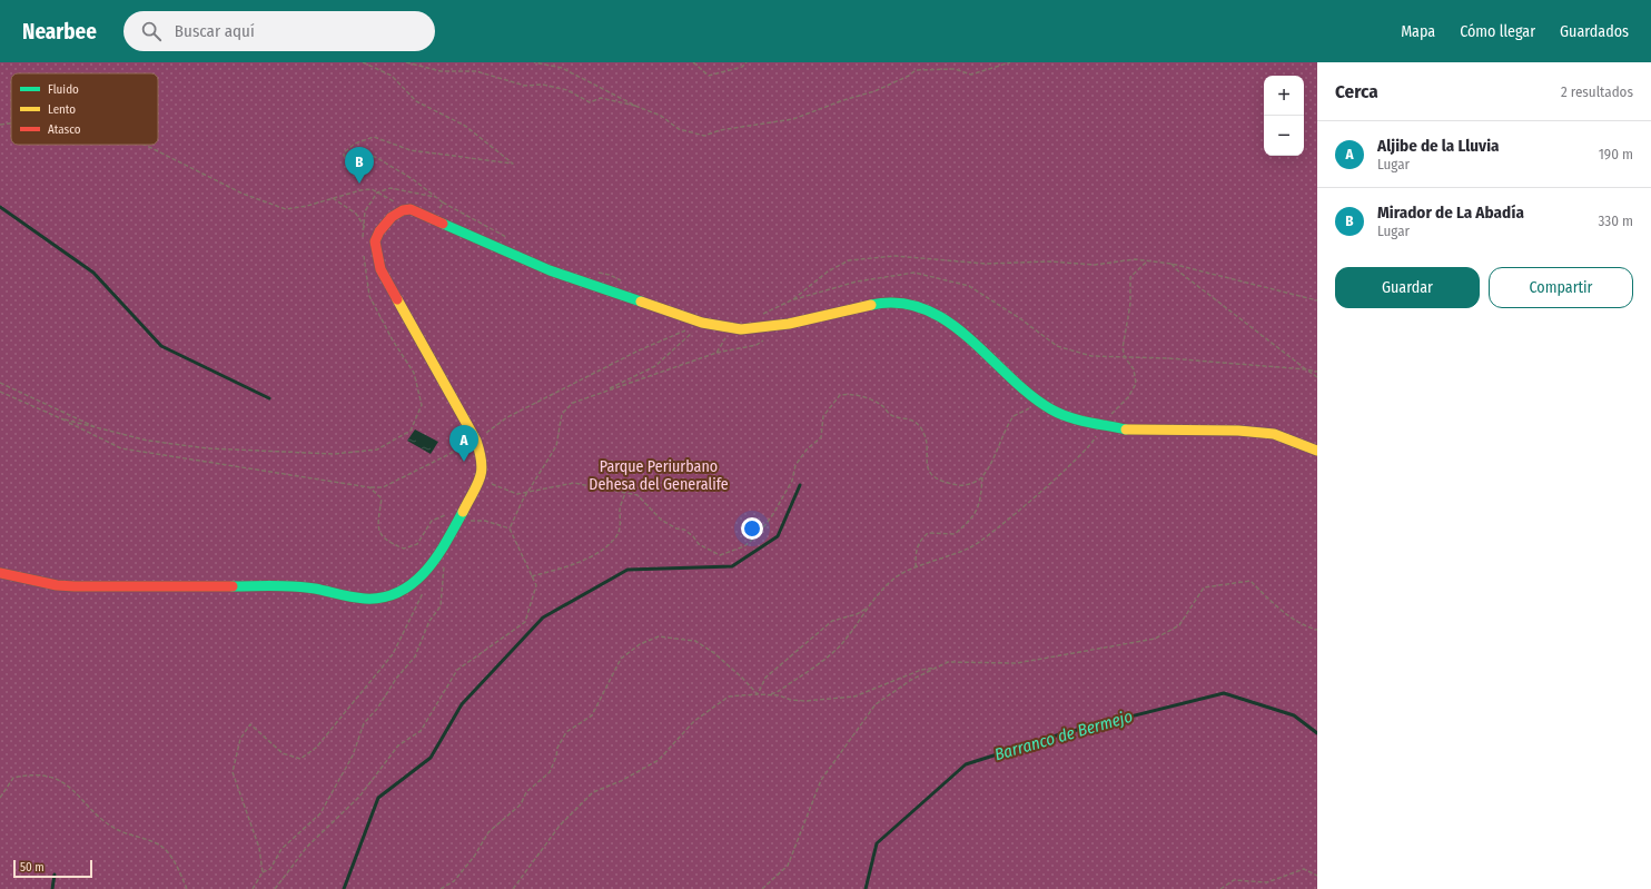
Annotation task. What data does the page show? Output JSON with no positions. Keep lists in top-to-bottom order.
{
  "water": ["Barranco de Bermejo"],
  "parks": ["Parque Periurbano Dehesa del Generalife"],
  "legend": ["Fluido", "Lento", "Atasco"],
  "scale_bar": "50 m",
  "page": {
    "header": "Nearbee",
    "search": "Buscar aquí",
    "nav": ["Mapa", "Cómo llegar", "Guardados"],
    "heading": ["Cerca", "2 resultados"],
    "map_buttons": ["+", "−"],
    "list": [
      {
        "mark": "A",
        "name": "Aljibe de la Lluvia",
        "note": "Lugar",
        "value": "190 m"
      },
      {
        "mark": "B",
        "name": "Mirador de La Abadía",
        "note": "Lugar",
        "value": "330 m"
      }
    ],
    "pins": ["B", "A"],
    "buttons": ["Guardar", "Compartir"],
    "scale": "50 m"
  }
}
